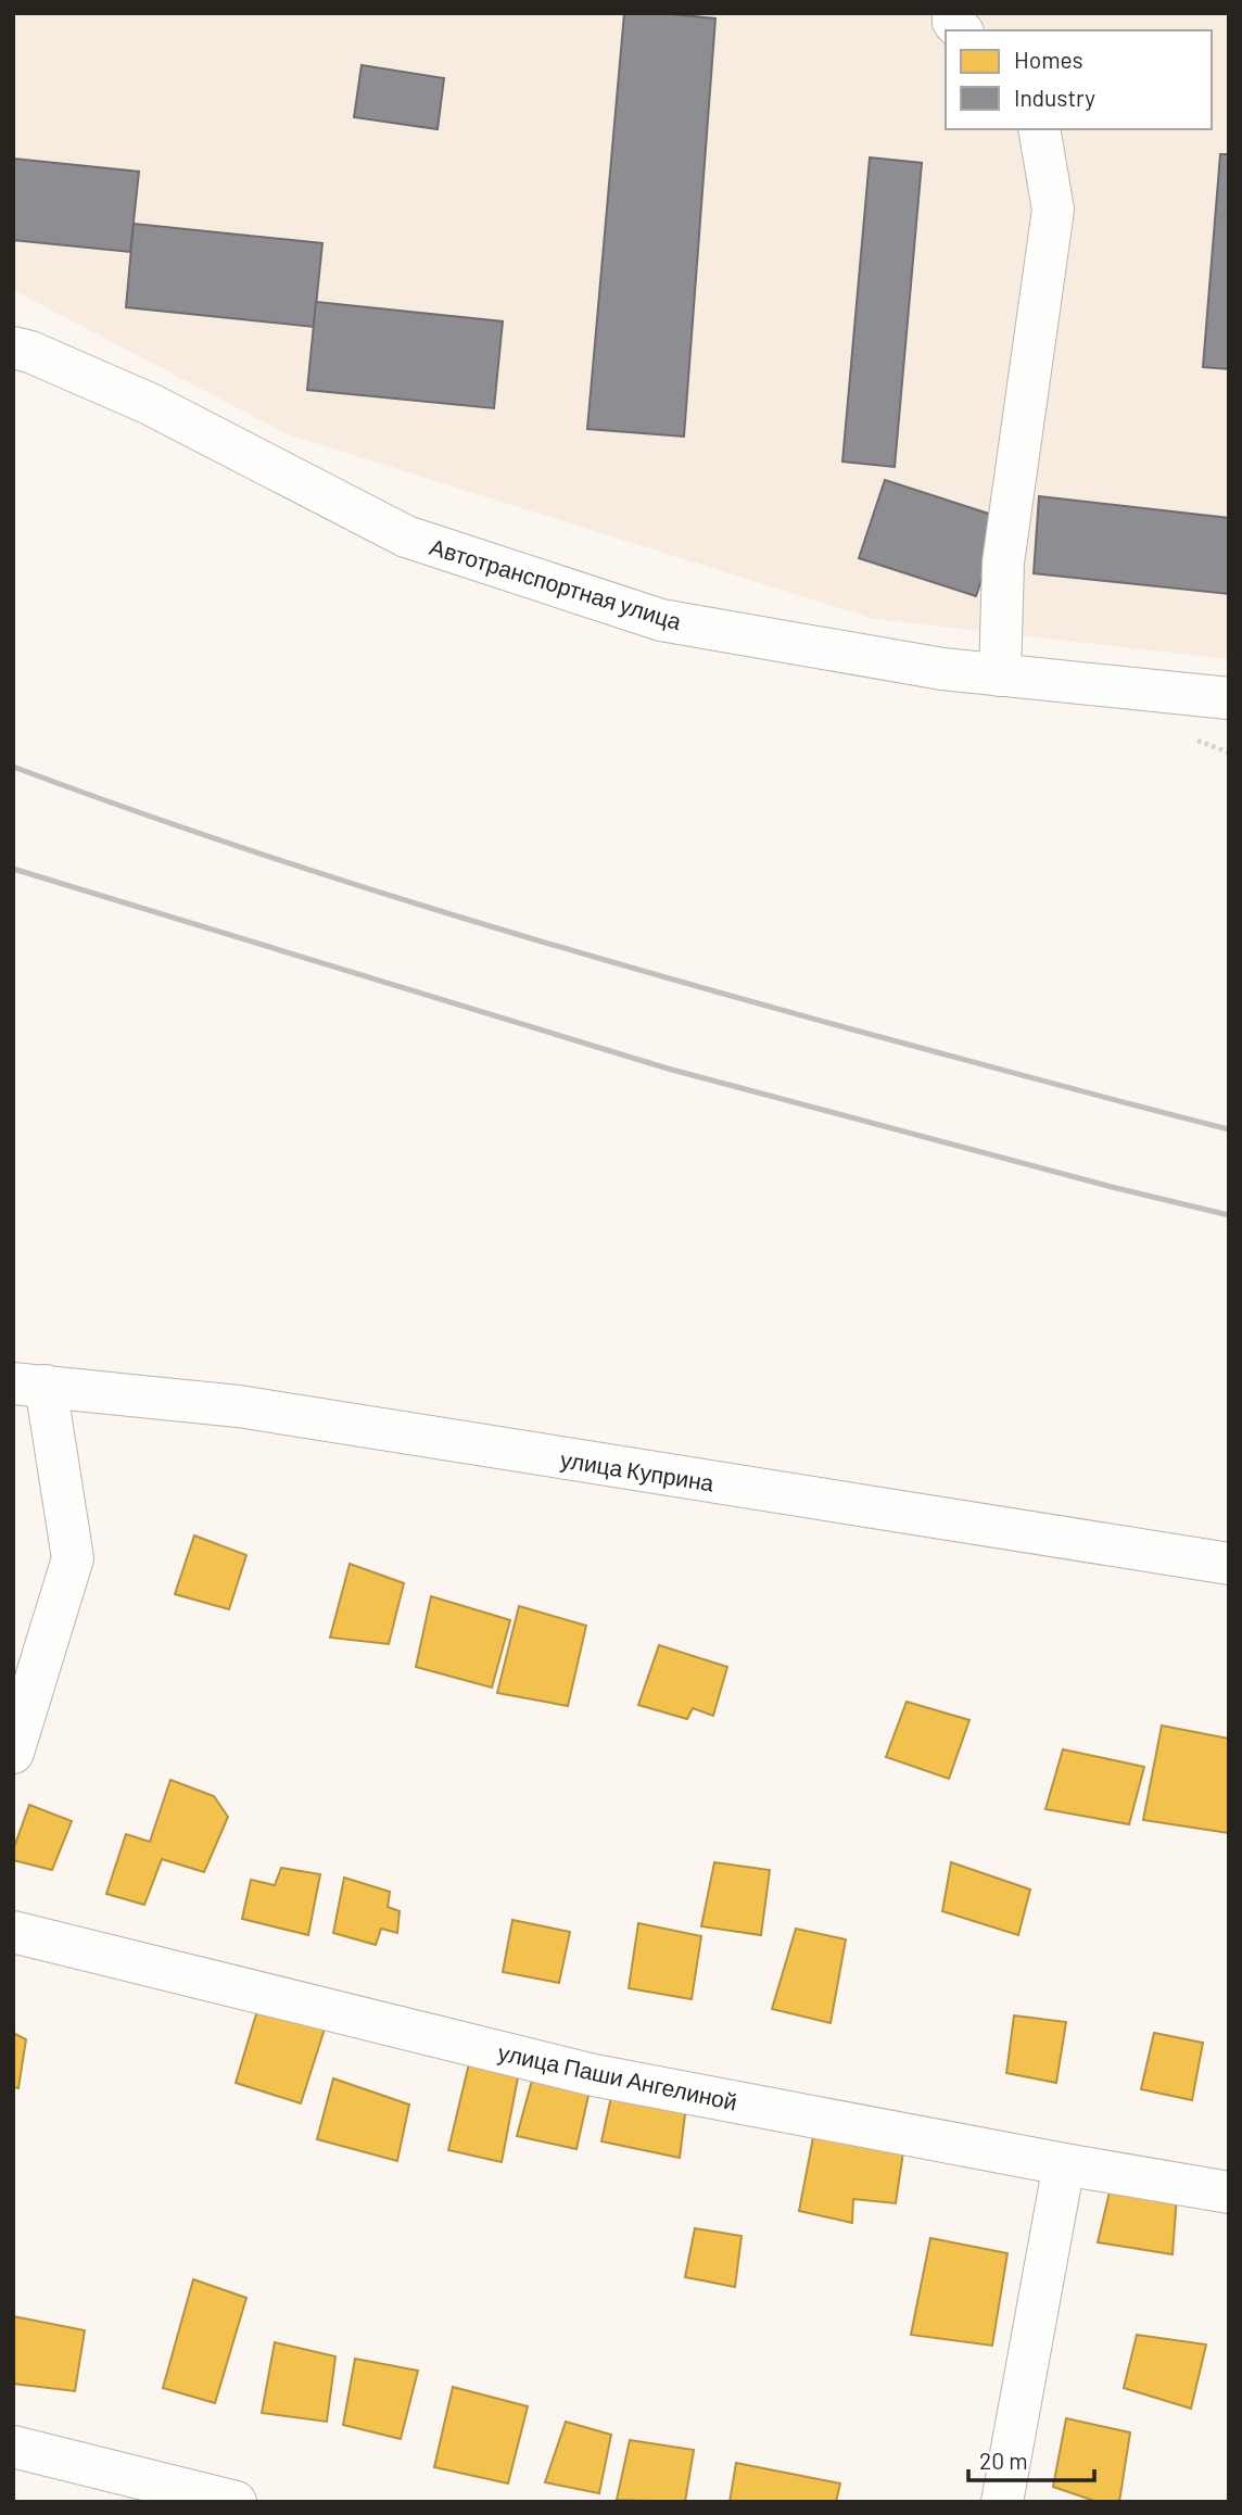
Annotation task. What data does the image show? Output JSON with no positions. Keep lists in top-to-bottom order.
{
  "streets": {
    "street": ["Автотранспортная улица", "улица Куприна", "улица Паши Ангелиной"]
  },
  "legend": ["Homes", "Industry"],
  "scale_bar": "20 m"
}
